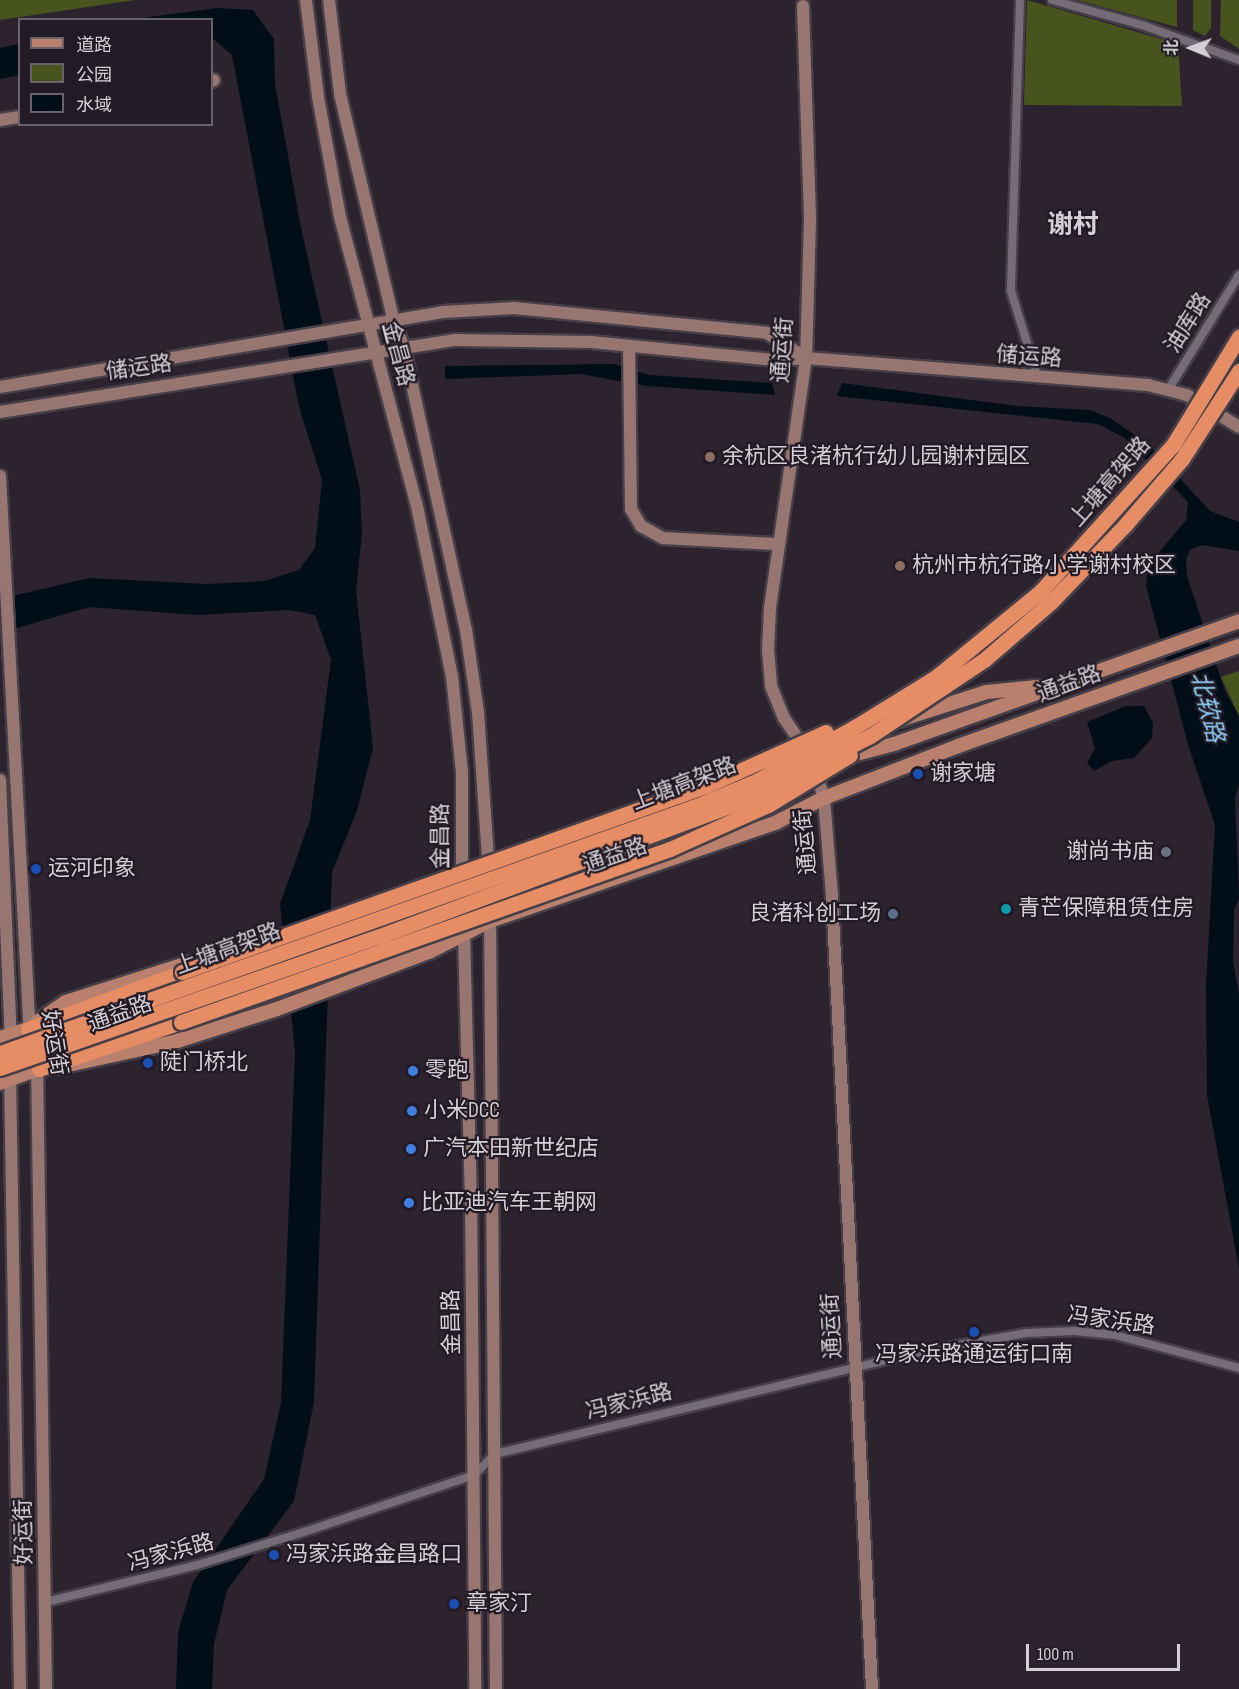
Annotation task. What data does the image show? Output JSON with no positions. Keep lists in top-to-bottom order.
{
  "streets": {
    "highway": ["上塘高架路"],
    "main road": ["通益路"],
    "street": [
      "油库路",
      "通运街",
      "金昌路",
      "储运路",
      "好运街",
      "冯家浜路"
    ]
  },
  "crossings": [
    ["油库路", "储运路"],
    ["通运街", "储运路"],
    ["通运街", "通益路"],
    ["通运街", "冯家浜路"],
    ["金昌路", "储运路"],
    ["金昌路", "通益路"],
    ["金昌路", "冯家浜路"],
    ["上塘高架路", "通益路"],
    ["上塘高架路", "好运街"],
    ["通益路", "好运街"],
    ["好运街", "冯家浜路"]
  ],
  "districts": ["谢村"],
  "water": ["北软路"],
  "places": [
    "余杭区良渚杭行幼儿园谢村园区",
    "杭州市杭行路小学谢村校区",
    "谢家塘",
    "谢尚书庙",
    "运河印象",
    "青芒保障租赁住房",
    "良渚科创工场",
    "陡门桥北",
    "零跑",
    "小米DCC",
    "广汽本田新世纪店",
    "比亚迪汽车王朝网",
    "冯家浜路通运街口南",
    "冯家浜路金昌路口",
    "章家汀"
  ],
  "legend": ["道路", "公园", "水域"],
  "scale_bar": "100 m",
  "north": "left"
}
